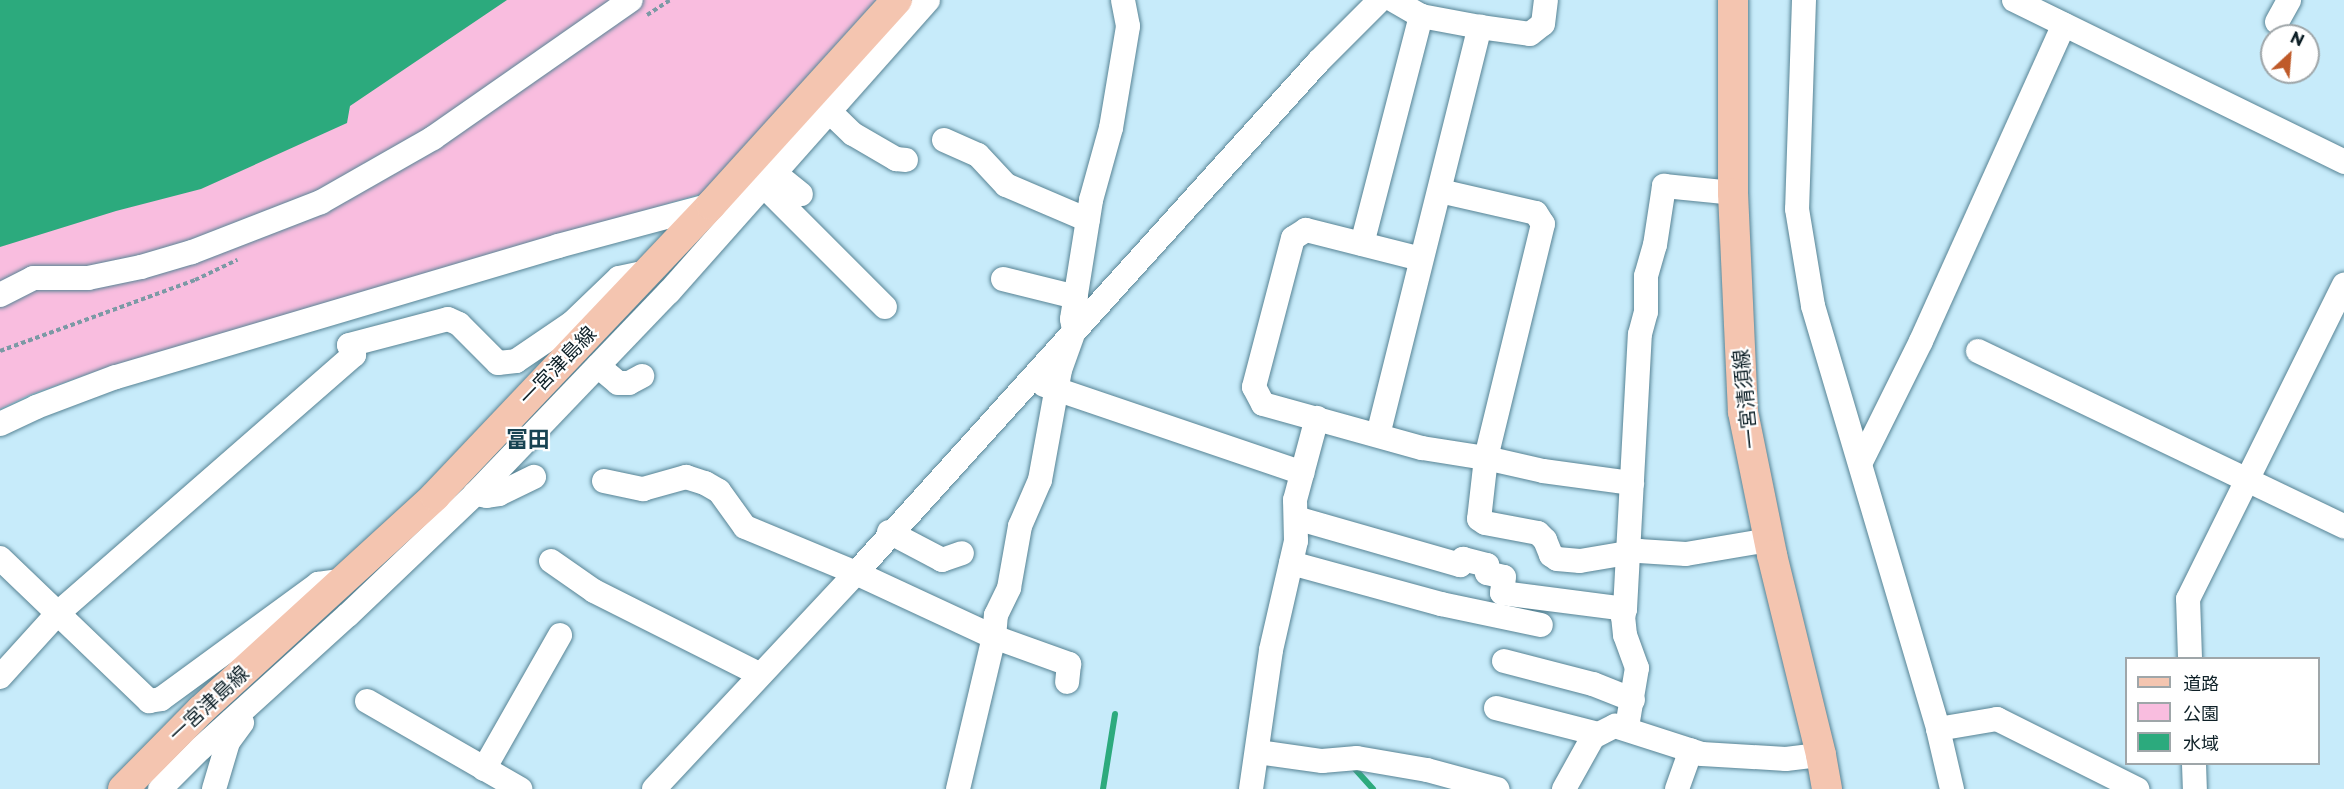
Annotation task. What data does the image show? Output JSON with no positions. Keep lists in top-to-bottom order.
{
  "streets": {
    "main road": ["一宮津島線", "一宮清須線"]
  },
  "districts": ["冨田"],
  "legend": ["道路", "公園", "水域"],
  "north": "top right"
}
